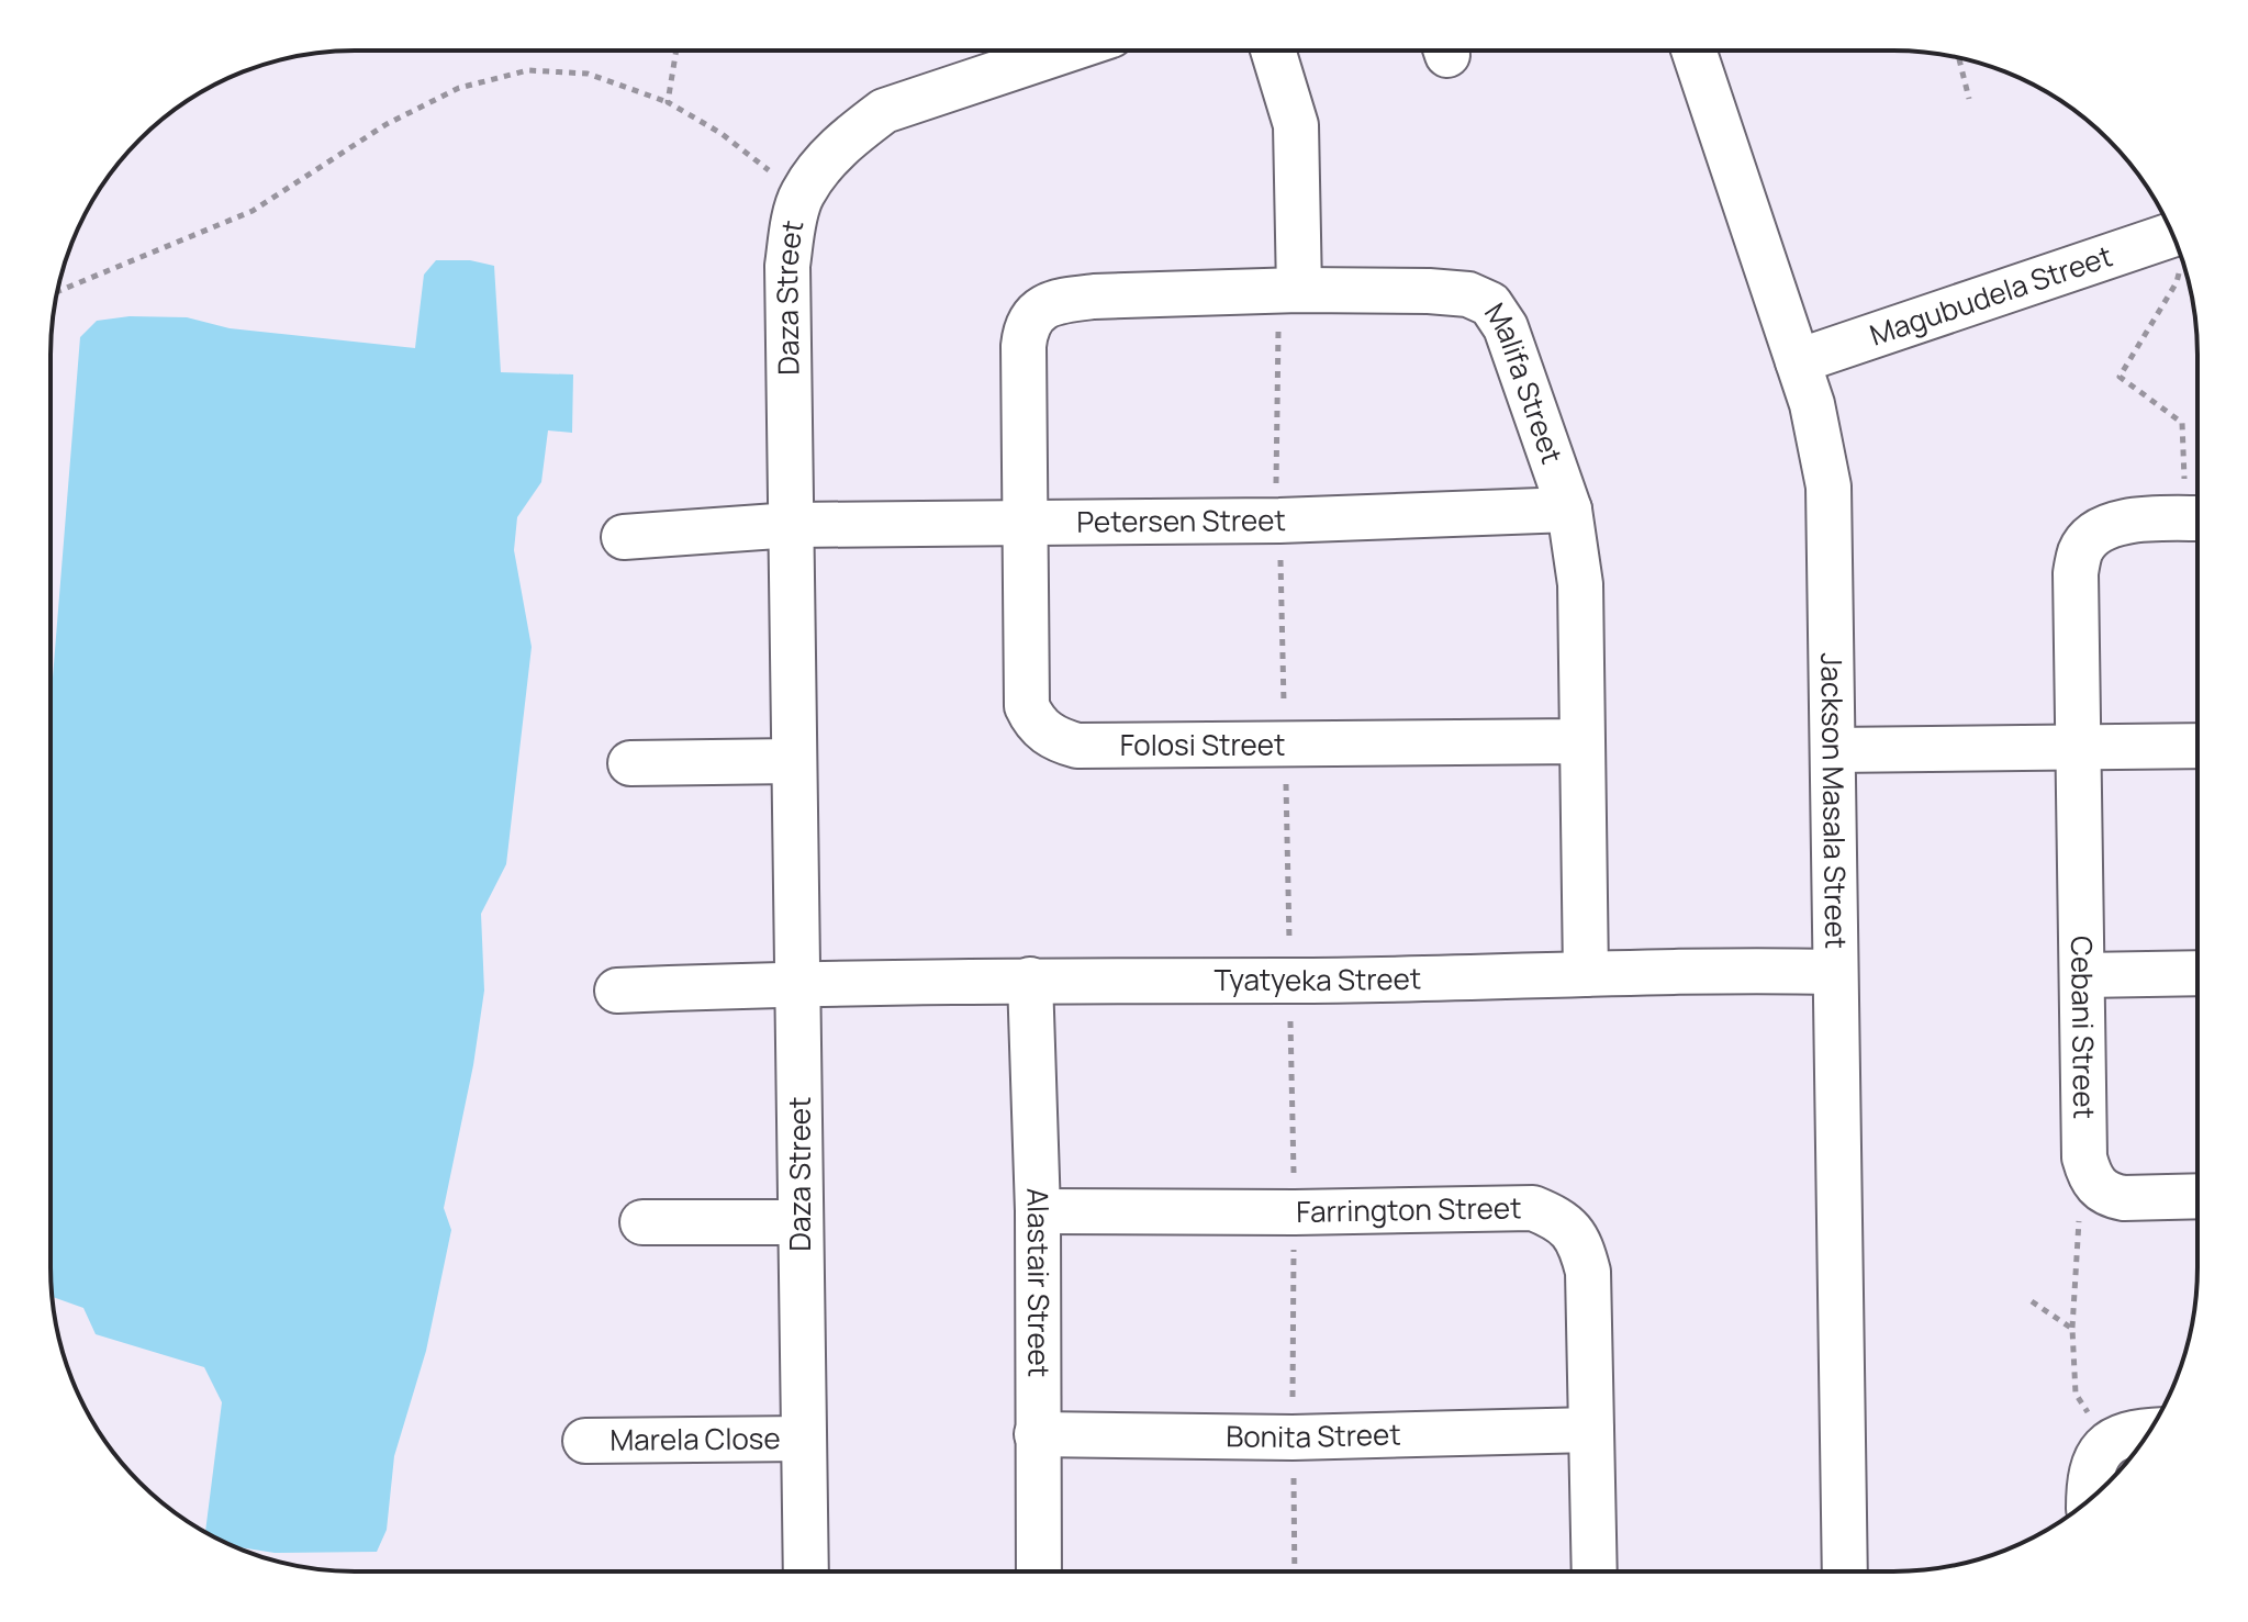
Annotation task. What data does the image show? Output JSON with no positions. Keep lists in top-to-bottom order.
{
  "streets": {
    "street": [
      "Magubudela Street",
      "Daza Street",
      "Malifa Street",
      "Petersen Street",
      "Folosi Street",
      "Jackson Masala Street",
      "Tyatyeka Street",
      "Cebani Street",
      "Farrington Street",
      "Alastair Street",
      "Bonita Street",
      "Marela Close"
    ]
  },
  "crossings": [
    ["Magubudela Street", "Jackson Masala Street"],
    ["Daza Street", "Petersen Street"],
    ["Daza Street", "Tyatyeka Street"],
    ["Daza Street", "Marela Close"],
    ["Malifa Street", "Petersen Street"],
    ["Malifa Street", "Folosi Street"],
    ["Malifa Street", "Tyatyeka Street"],
    ["Petersen Street", "Folosi Street"],
    ["Jackson Masala Street", "Tyatyeka Street"],
    ["Tyatyeka Street", "Alastair Street"],
    ["Farrington Street", "Alastair Street"],
    ["Farrington Street", "Bonita Street"],
    ["Alastair Street", "Bonita Street"]
  ]
}
